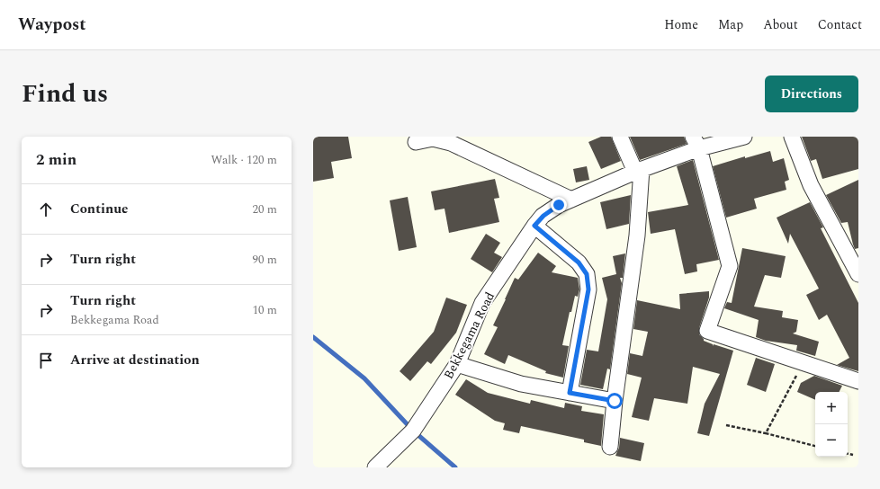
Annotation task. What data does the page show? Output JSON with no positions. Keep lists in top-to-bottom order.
{
  "streets": {
    "street": ["Bekkegama Road"]
  },
  "page": {
    "header": "Waypost",
    "nav": [
      "Home",
      "Map",
      "About",
      "Contact"
    ],
    "title": "Find us",
    "buttons": "Directions",
    "heading": ["2 min", "Walk · 120 m"],
    "list": [
      ["Continue", "20 m"],
      ["Turn right", "90 m"],
      ["Turn right", "Bekkegama Road", "10 m"],
      "Arrive at destination"
    ],
    "map_buttons": ["+", "−"]
  }
}
